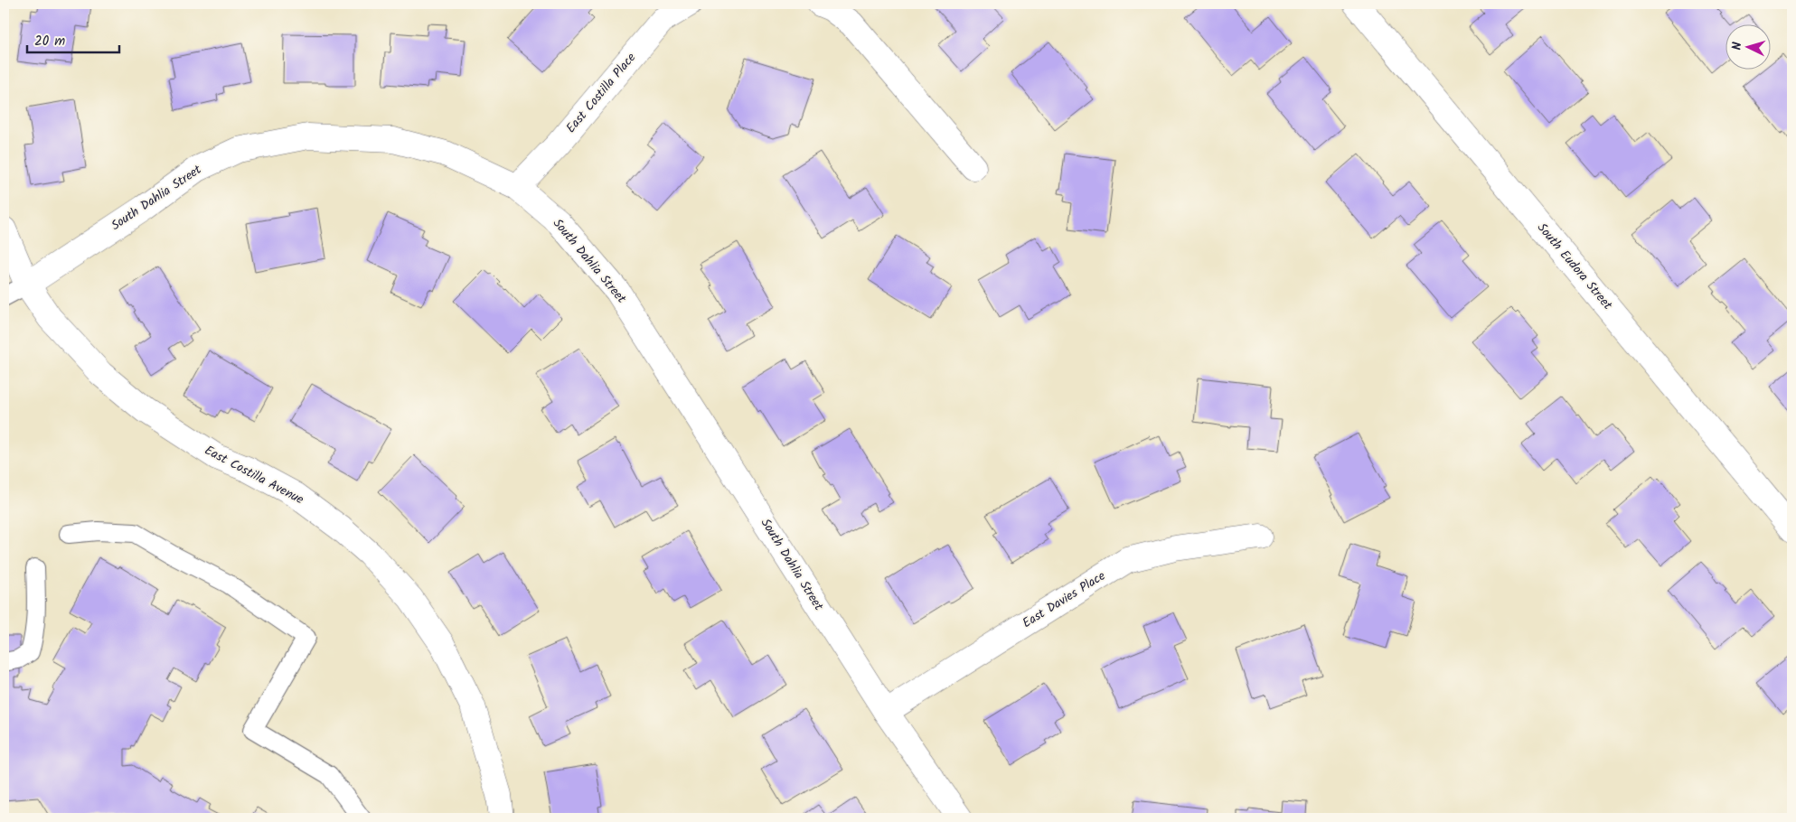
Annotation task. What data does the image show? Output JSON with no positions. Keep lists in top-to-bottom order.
{
  "streets": {
    "street": [
      "East Costilla Place",
      "South Dahlia Street",
      "South Eudora Street",
      "East Costilla Avenue",
      "East Davies Place"
    ]
  },
  "crossings": [
    ["East Costilla Place", "South Dahlia Street"],
    ["South Dahlia Street", "East Costilla Avenue"],
    ["South Dahlia Street", "East Davies Place"]
  ],
  "scale_bar": "20 m",
  "north": "left"
}
